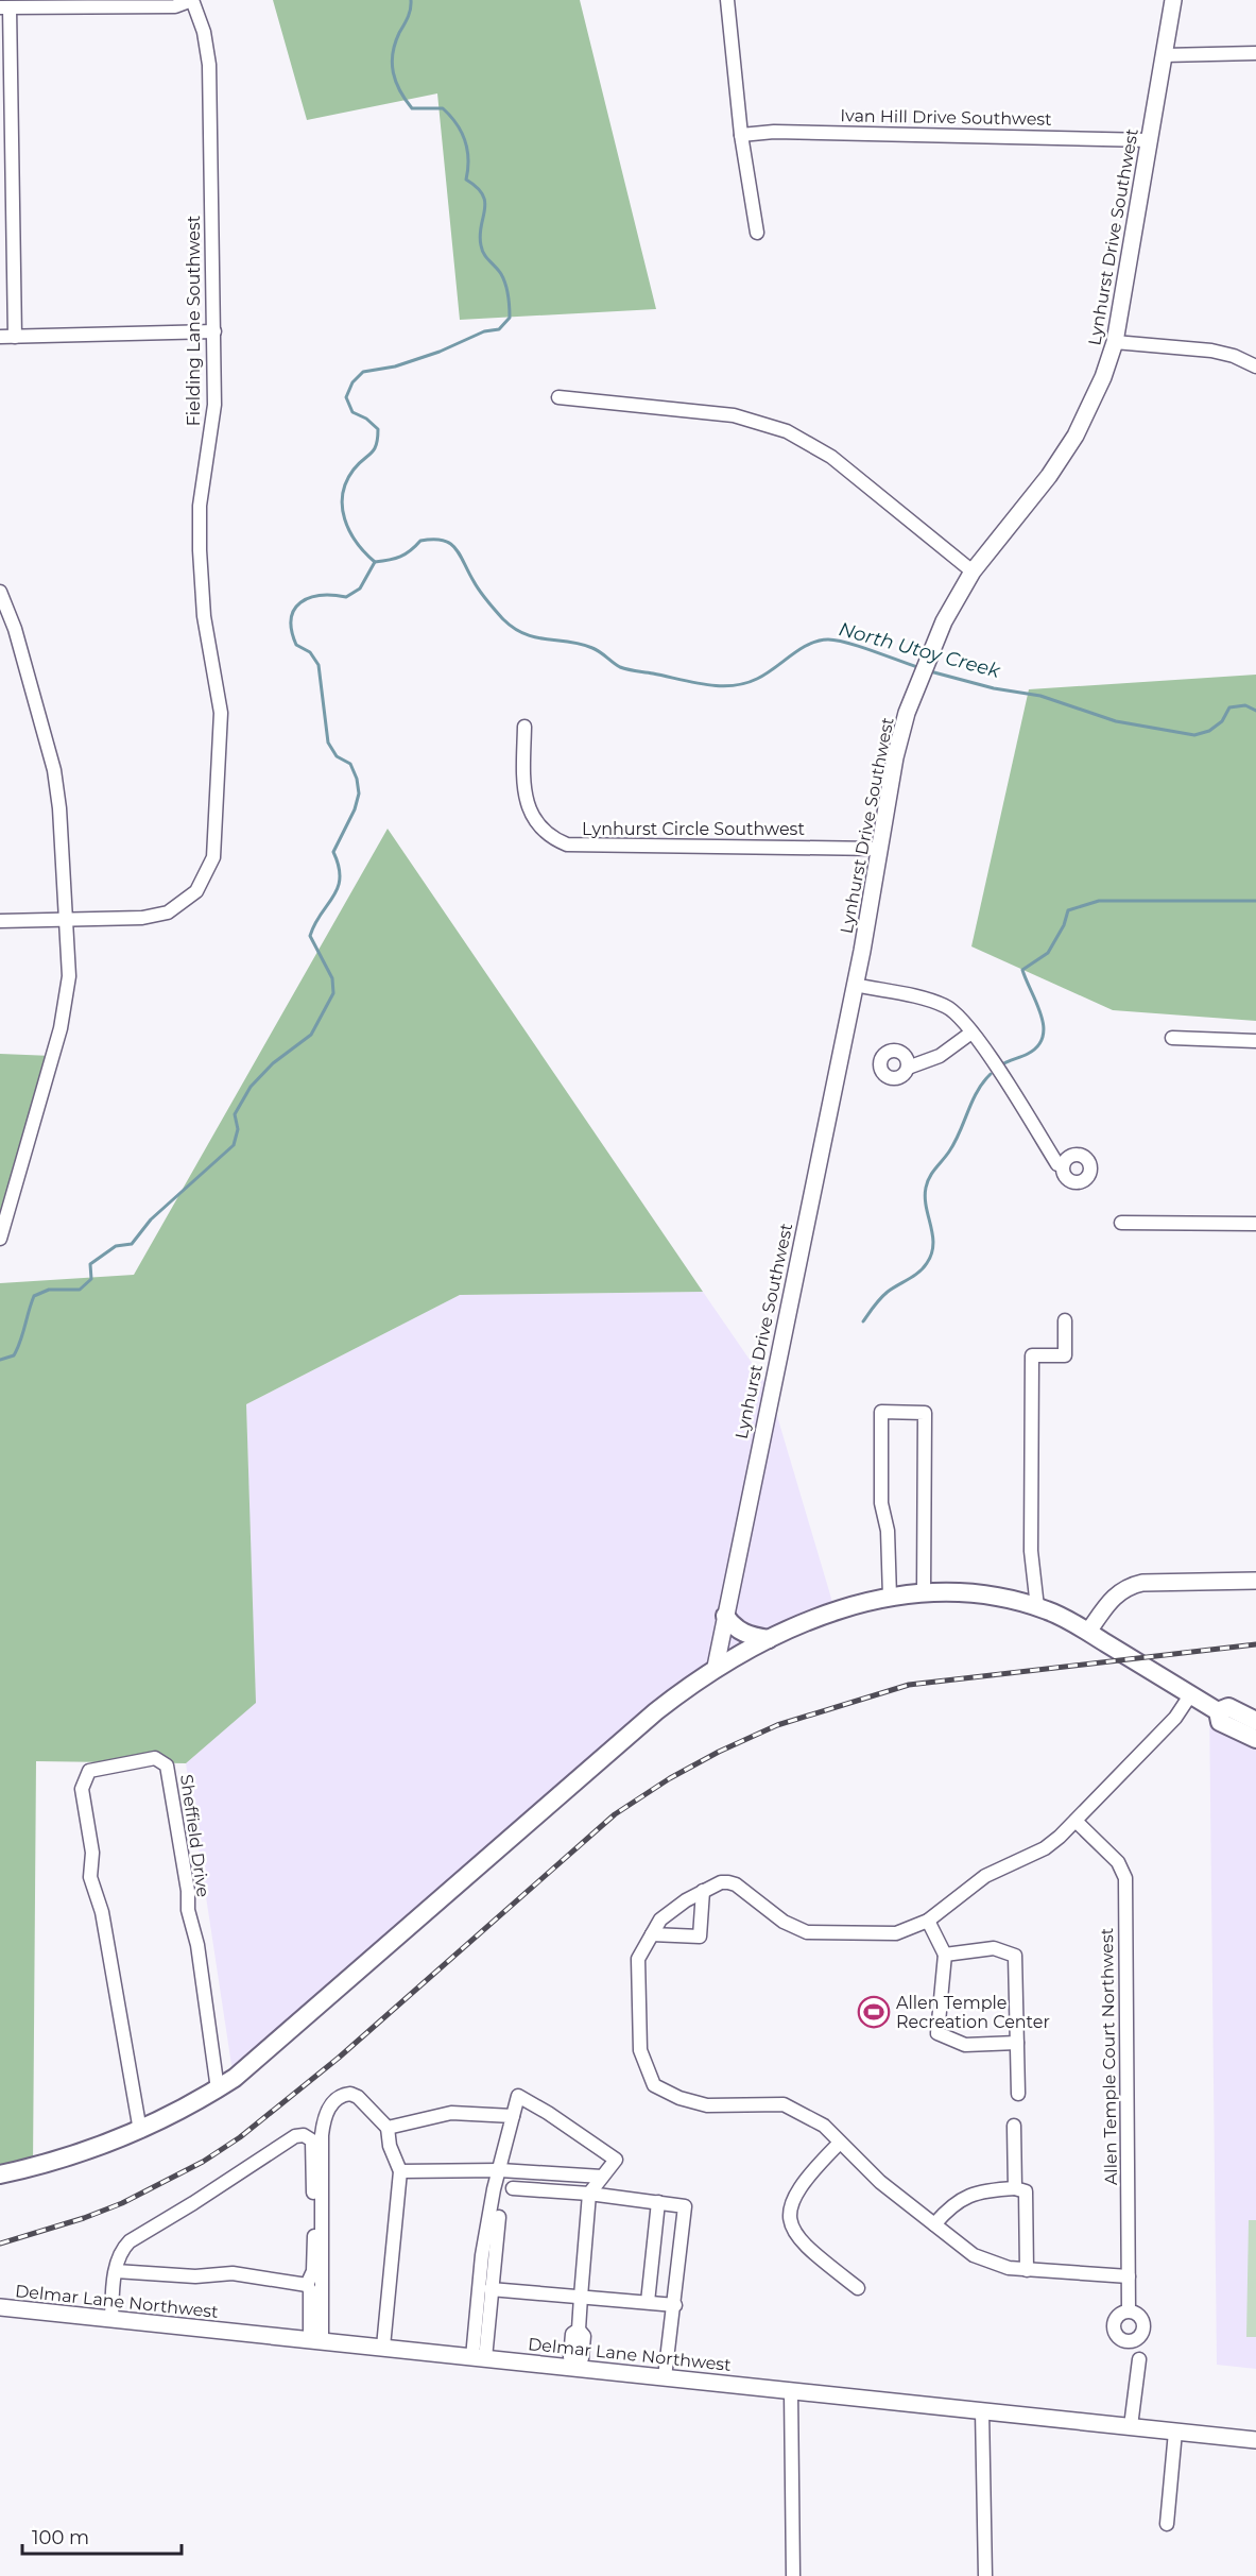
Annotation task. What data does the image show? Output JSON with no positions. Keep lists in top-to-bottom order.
{
  "streets": {
    "street": [
      "Ivan Hill Drive Southwest",
      "Lynhurst Drive Southwest",
      "Fielding Lane Southwest",
      "Lynhurst Circle Southwest",
      "Sheffield Drive",
      "Allen Temple Court Northwest",
      "Delmar Lane Northwest"
    ]
  },
  "crossings": [
    ["Ivan Hill Drive Southwest", "Lynhurst Drive Southwest"],
    ["Lynhurst Drive Southwest", "Lynhurst Circle Southwest"]
  ],
  "water": ["North Utoy Creek"],
  "places": {
    "sports": ["Allen Temple Recreation Center"]
  },
  "scale_bar": "100 m"
}
